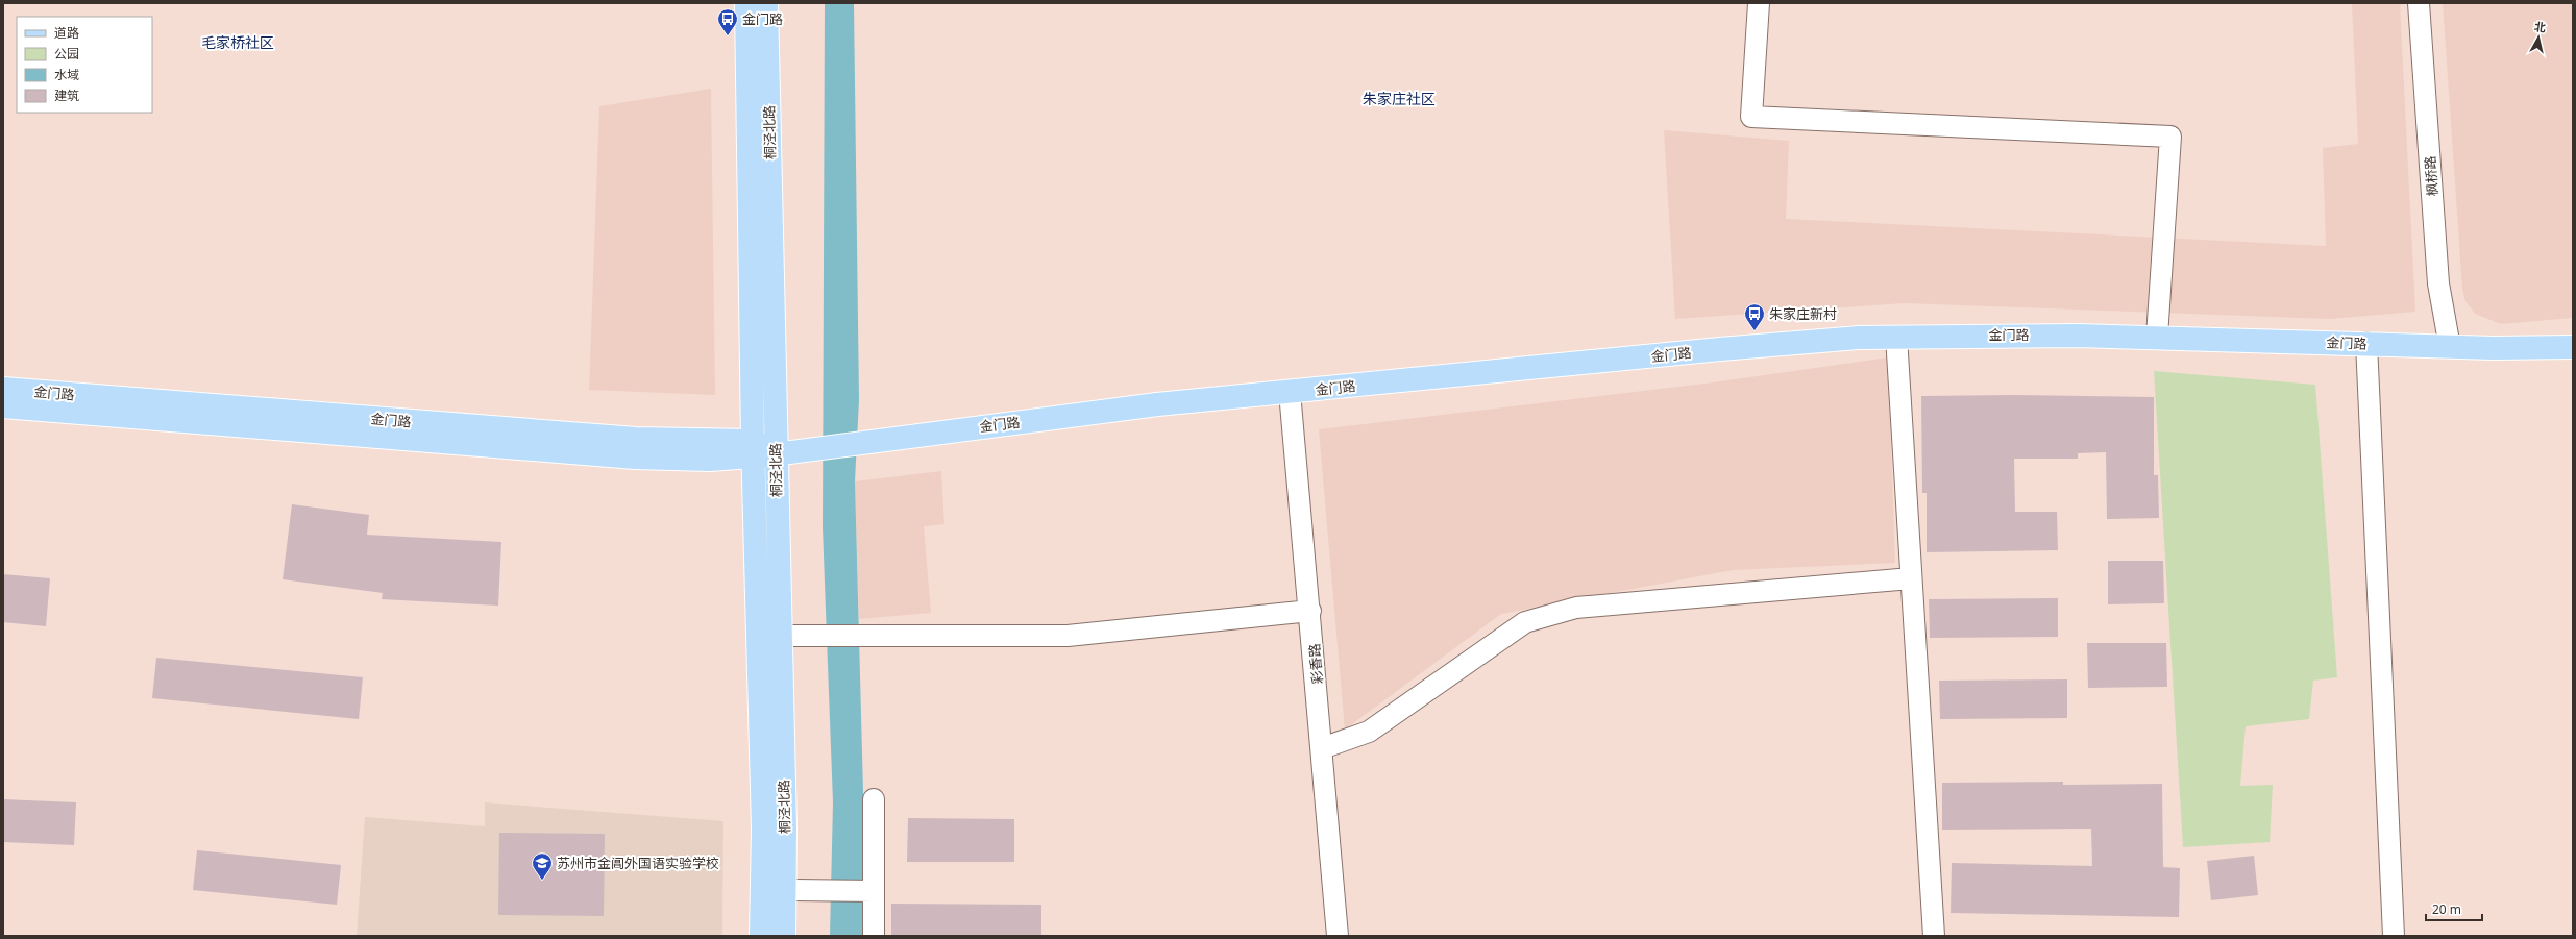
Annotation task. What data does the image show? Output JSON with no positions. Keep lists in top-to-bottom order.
{
  "streets": {
    "main road": ["桐泾北路", "金门路"],
    "street": ["枫桥路", "彩香路"]
  },
  "crossings": [
    ["桐泾北路", "金门路"],
    ["枫桥路", "金门路"],
    ["金门路", "彩香路"]
  ],
  "districts": ["毛家桥社区", "朱家庄社区"],
  "places": {
    "bus stop": ["金门路", "朱家庄新村"],
    "school or university": ["苏州市金阊外国语实验学校"]
  },
  "legend": [
    "道路",
    "公园",
    "水域",
    "建筑"
  ],
  "scale_bar": "20 m",
  "north": "top"
}
